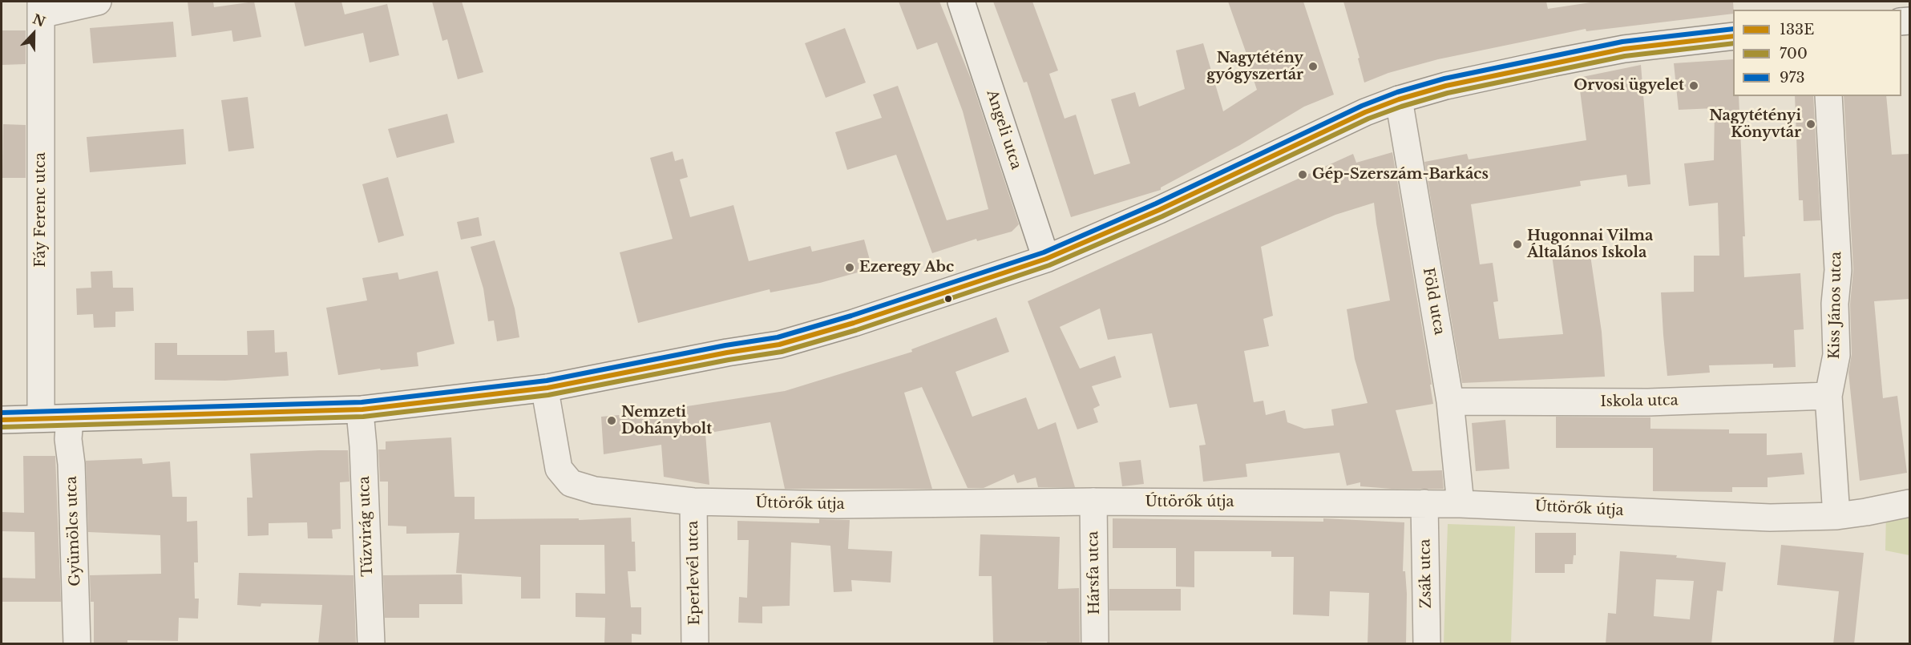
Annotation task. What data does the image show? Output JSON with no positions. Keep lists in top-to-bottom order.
{
  "streets": {
    "street": [
      "Angeli utca",
      "Fáy Ferenc utca",
      "Föld utca",
      "Kiss János utca",
      "Iskola utca",
      "Úttörők útja",
      "Tűzvirág utca",
      "Gyümölcs utca",
      "Eperlevél utca",
      "Hársfa utca",
      "Zsák utca"
    ]
  },
  "crossings": [
    ["Föld utca", "Iskola utca"],
    ["Föld utca", "Úttörők útja"],
    ["Kiss János utca", "Iskola utca"],
    ["Kiss János utca", "Úttörők útja"],
    ["Úttörők útja", "Eperlevél utca"],
    ["Úttörők útja", "Hársfa utca"],
    ["Úttörők útja", "Zsák utca"]
  ],
  "places": [
    "Nagytétény gyógyszertár",
    "Orvosi ügyelet",
    "Nagytétényi Könyvtár",
    "Gép-Szerszám-Barkács",
    "Hugonnai Vilma Általános Iskola",
    "Ezeregy Abc",
    "Nemzeti Dohánybolt"
  ],
  "lines": ["transit line 973", "transit line 133E", "transit line 700"],
  "legend": ["133E", "700", "973"],
  "north": "top"
}
